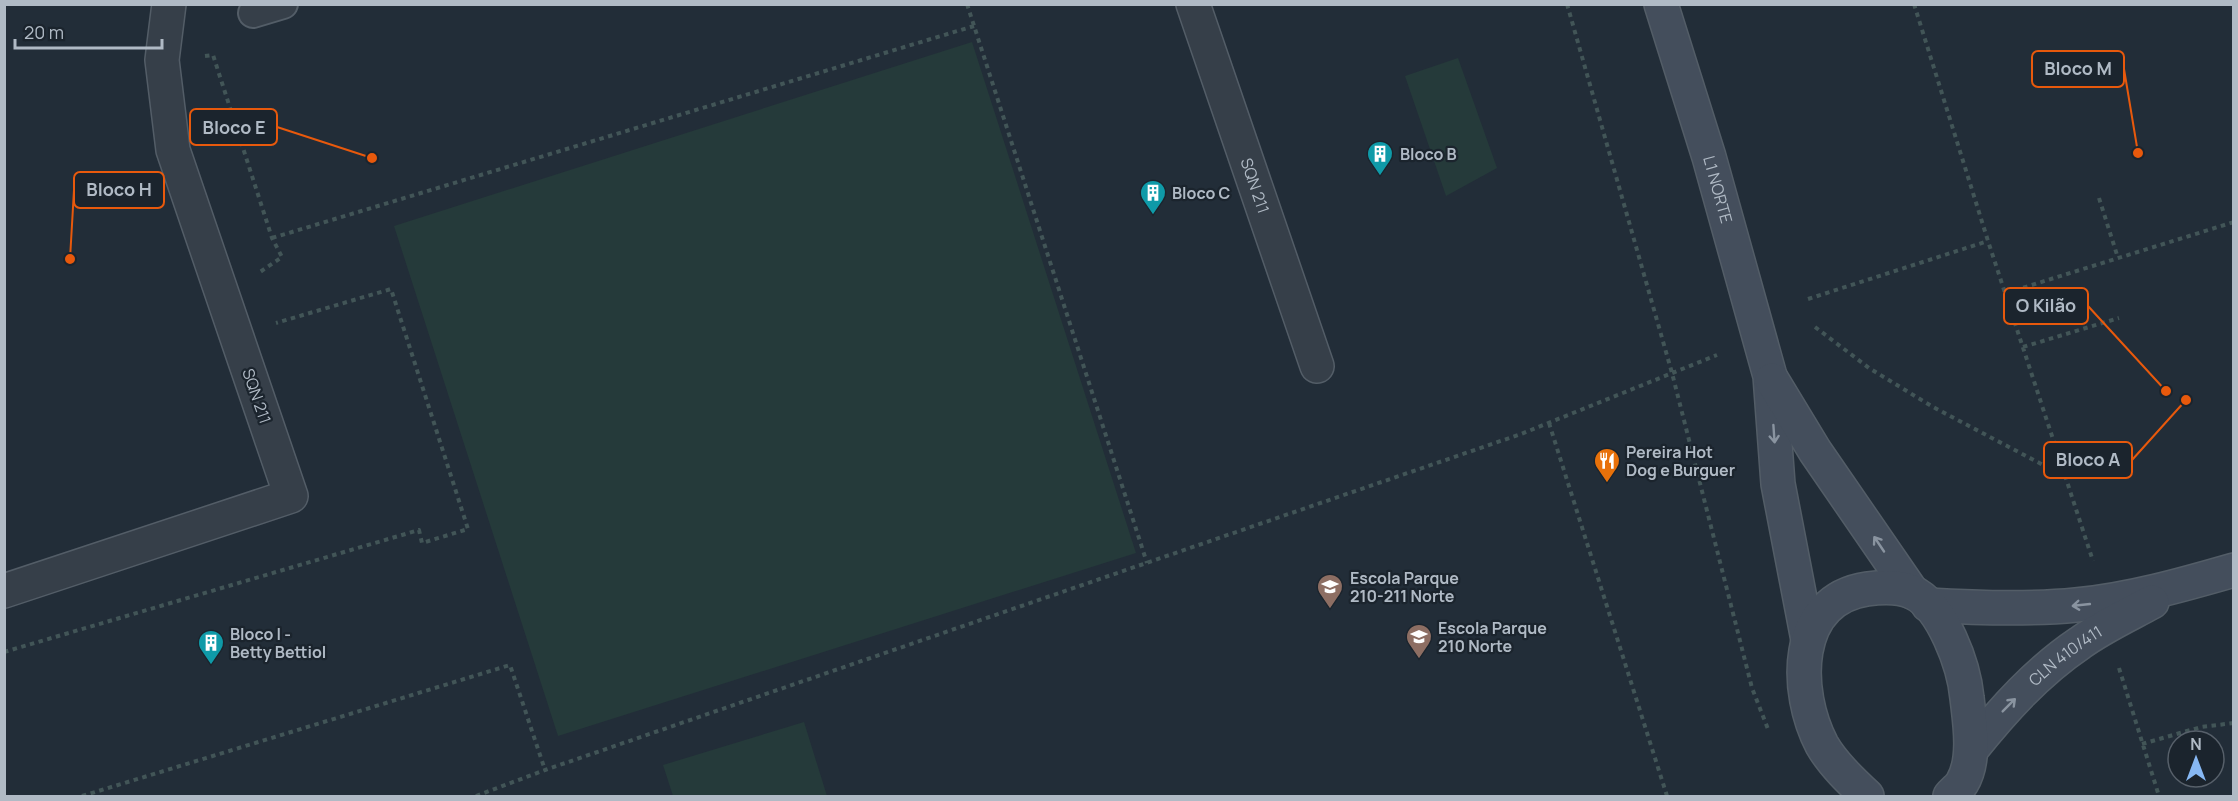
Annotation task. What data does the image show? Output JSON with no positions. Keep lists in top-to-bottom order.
{
  "streets": {
    "street": ["SQN 211", "L1 NORTE", "CLN 410/411"]
  },
  "crossings": [
    ["L1 NORTE", "CLN 410/411"]
  ],
  "places": {
    "other": [
      "Bloco M",
      "Bloco E",
      "Bloco H",
      "O Kilão",
      "Bloco A"
    ],
    "building": ["Bloco B", "Bloco C", "Bloco I - Betty Bettiol"],
    "restaurant": ["Pereira Hot Dog e Burguer"],
    "school or university": ["Escola Parque 210-211 Norte", "Escola Parque 210 Norte"]
  },
  "scale_bar": "20 m",
  "north": "top"
}
